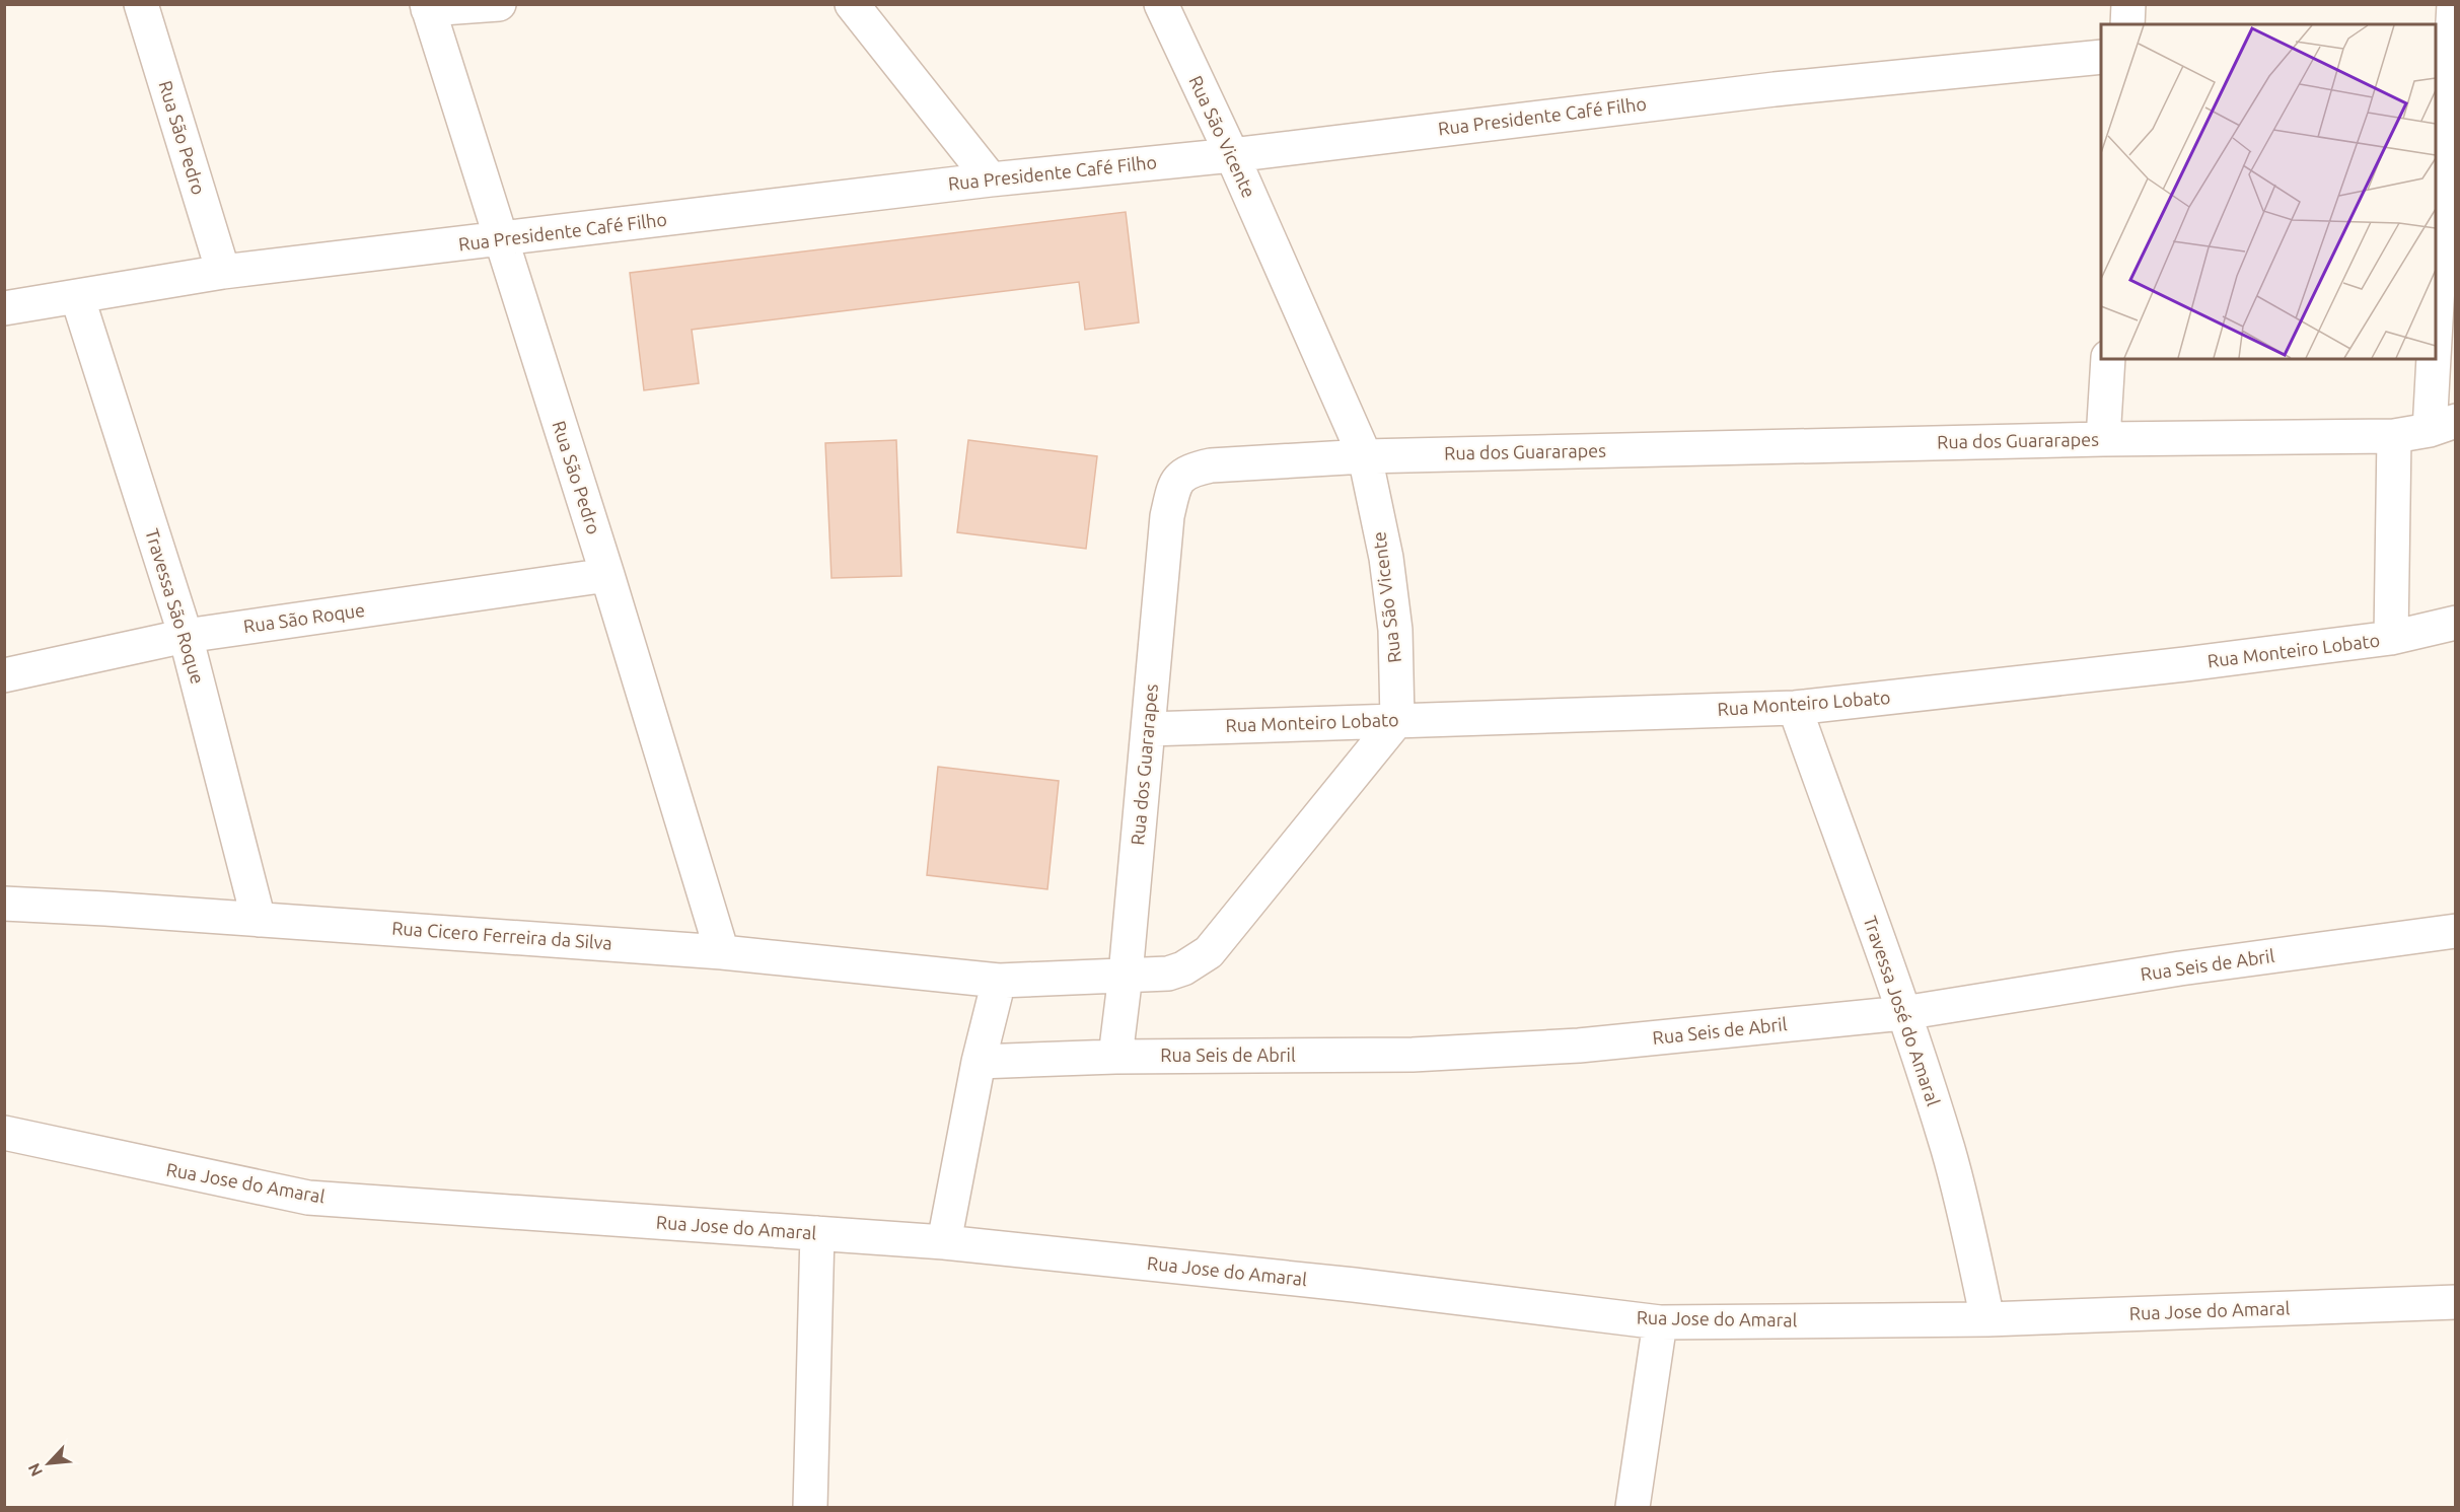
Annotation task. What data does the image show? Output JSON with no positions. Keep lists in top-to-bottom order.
{
  "streets": {
    "street": [
      "Rua Presidente Café Filho",
      "Rua São Vicente",
      "Rua São Pedro",
      "Rua dos Guararapes",
      "Travessa São Roque",
      "Rua São Roque",
      "Rua Monteiro Lobato",
      "Rua Cicero Ferreira da Silva",
      "Rua Seis de Abril",
      "Travessa José do Amaral",
      "Rua Jose do Amaral"
    ]
  },
  "crossings": [
    ["Rua Presidente Café Filho", "Rua São Vicente"],
    ["Rua Presidente Café Filho", "Rua São Pedro"],
    ["Rua Presidente Café Filho", "Travessa São Roque"],
    ["Rua São Vicente", "Rua dos Guararapes"],
    ["Rua São Vicente", "Rua Monteiro Lobato"],
    ["Rua São Pedro", "Rua São Roque"],
    ["Rua São Pedro", "Rua Cicero Ferreira da Silva"],
    ["Rua dos Guararapes", "Rua Monteiro Lobato"],
    ["Rua dos Guararapes", "Rua Seis de Abril"],
    ["Travessa São Roque", "Rua São Roque"],
    ["Travessa São Roque", "Rua Cicero Ferreira da Silva"],
    ["Rua Monteiro Lobato", "Travessa José do Amaral"],
    ["Rua Seis de Abril", "Travessa José do Amaral"],
    ["Travessa José do Amaral", "Rua Jose do Amaral"]
  ],
  "north": "bottom left"
}
